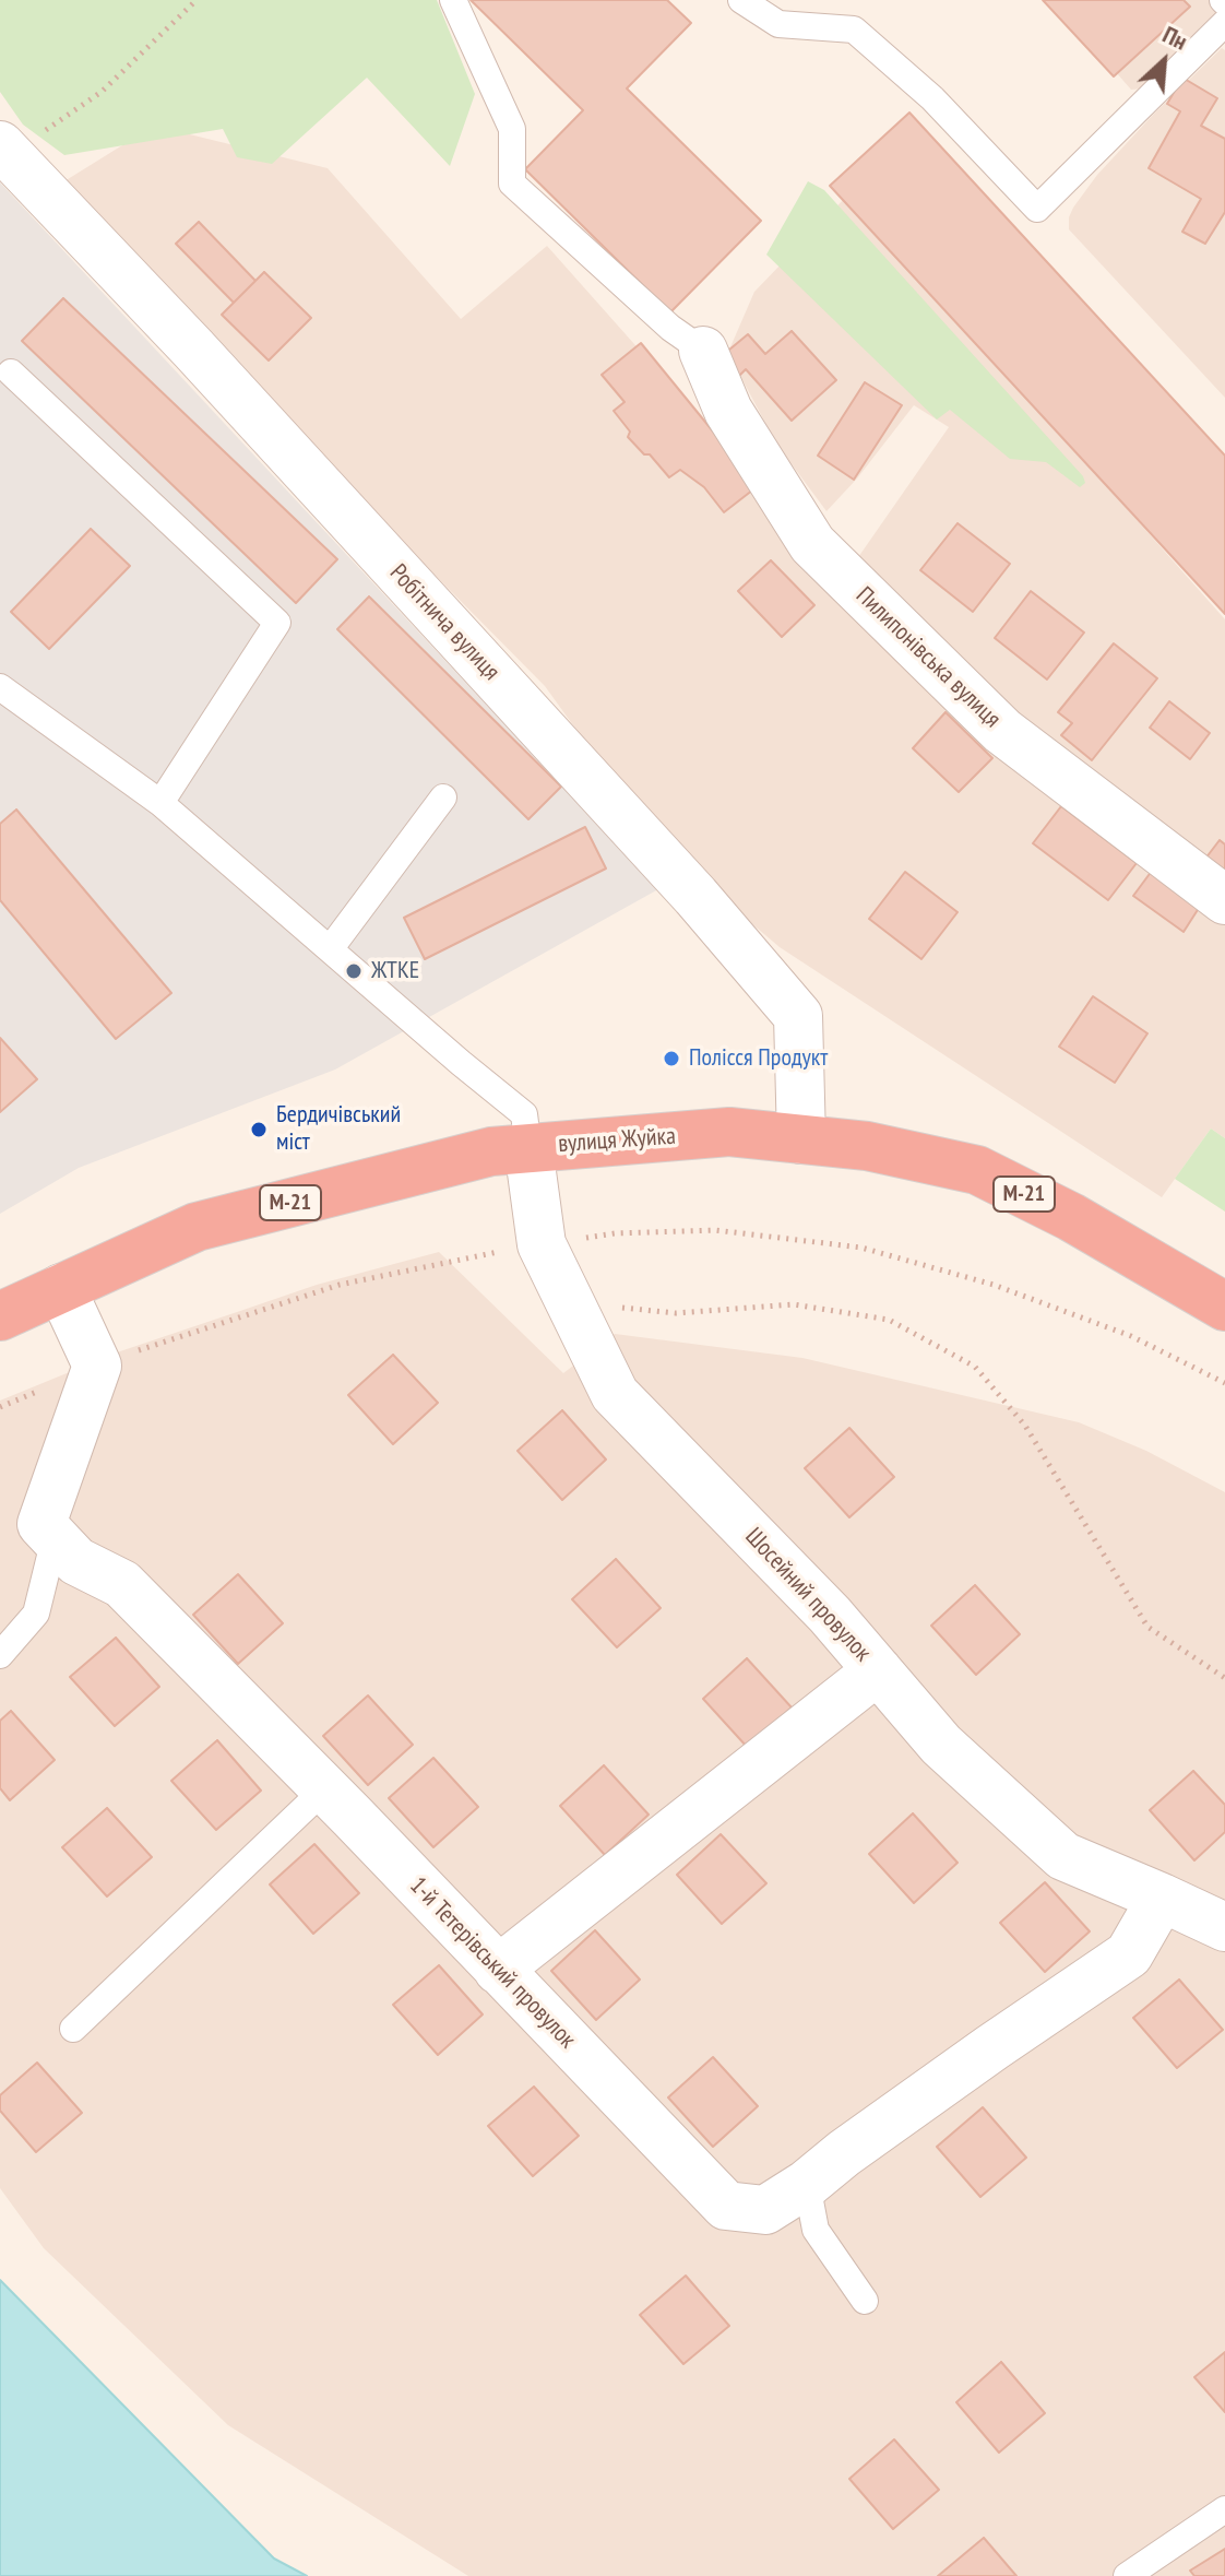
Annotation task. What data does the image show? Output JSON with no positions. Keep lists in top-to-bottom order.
{
  "streets": {
    "highway": ["вулиця Жуйка", "М-21"],
    "street": [
      "Робітнича вулиця",
      "Пилипонівська вулиця",
      "Шосейний провулок",
      "1-й Тетерівський провулок"
    ]
  },
  "crossings": [
    ["Робітнича вулиця", "вулиця Жуйка"],
    ["вулиця Жуйка", "Шосейний провулок"],
    ["Шосейний провулок", "1-й Тетерівський провулок"]
  ],
  "places": ["ЖТКЕ", "Полісся Продукт", "Бердичівський міст"],
  "north": "top right"
}
